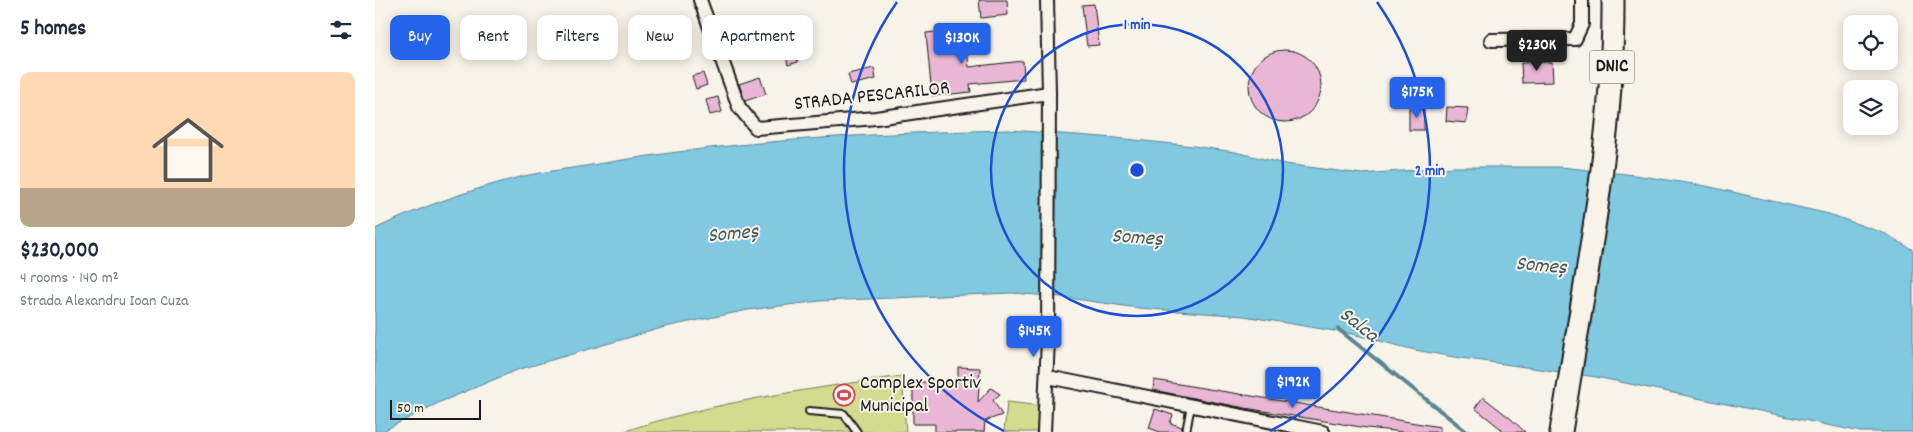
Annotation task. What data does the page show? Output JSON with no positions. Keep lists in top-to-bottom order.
{
  "streets": {
    "highway": ["DN1C"],
    "street": ["STRADA PESCARILOR"]
  },
  "water": ["Someș", "Salca"],
  "places": {
    "sports": ["Complex Sportiv Municipal"]
  },
  "scale_bar": "50 m",
  "page": {
    "heading": "5 homes",
    "chip": [
      "Buy",
      "Rent",
      "Filters",
      "New",
      "Apartment"
    ],
    "price": [
      "$130K",
      "$230K",
      "$175K",
      "$145K",
      "$192K"
    ],
    "list": [
      {
        "name": "$230,000",
        "note": "4 rooms · 140 m² · Strada Alexandru Ioan Cuza"
      }
    ],
    "scale": "50 m"
  },
  "rings": ["1 min", "2 min"]
}
